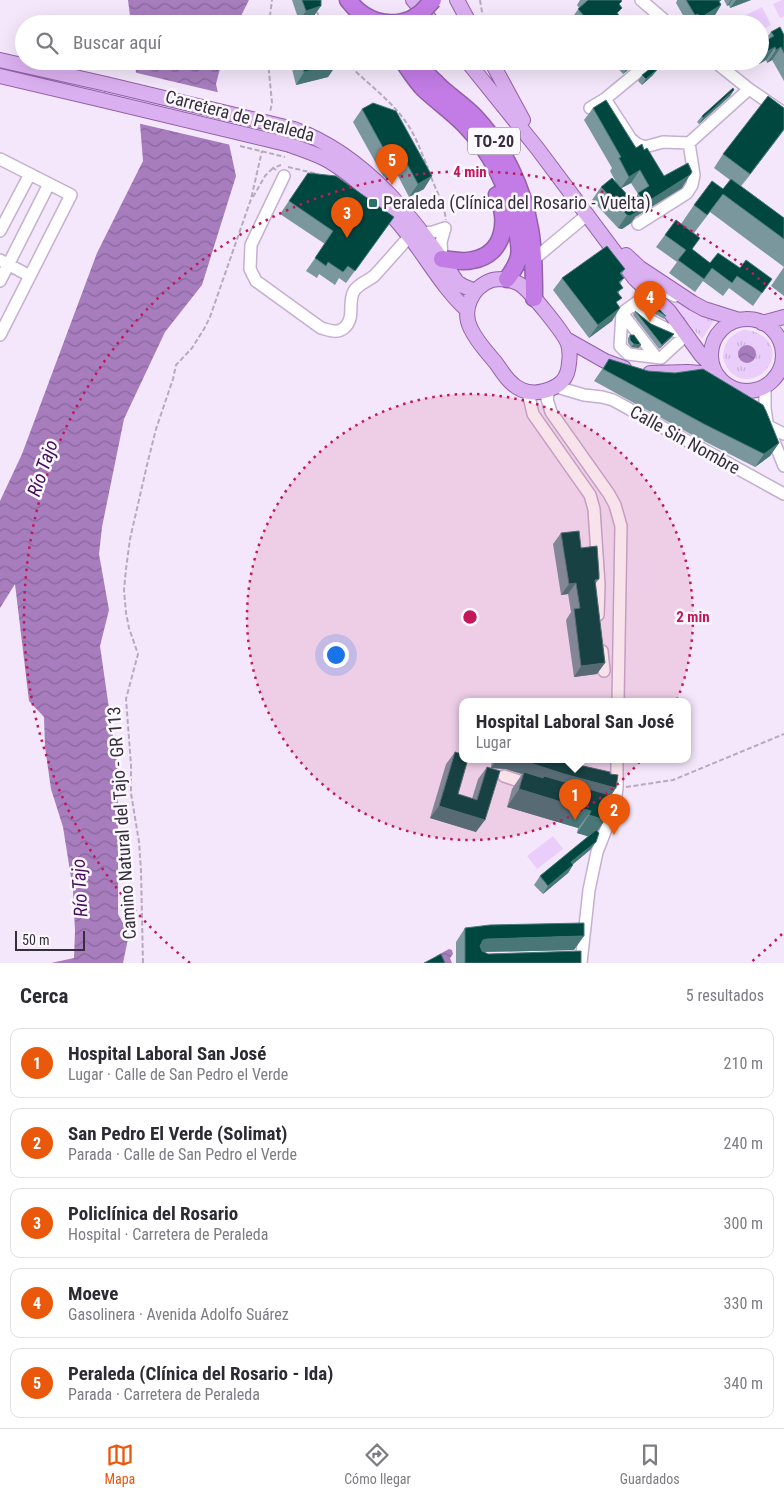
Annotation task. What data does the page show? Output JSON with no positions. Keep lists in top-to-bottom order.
{
  "streets": {
    "highway": ["TO-20"],
    "main road": ["Carretera de Peraleda"],
    "street": ["Calle Sin Nombre"],
    "path": ["Camino Natural del Tajo - GR 113"]
  },
  "crossings": [
    ["Carretera de Peraleda", "TO-20"],
    ["Carretera de Peraleda", "Calle Sin Nombre"],
    ["TO-20", "Calle Sin Nombre"]
  ],
  "water": ["Río Tajo"],
  "places": {
    "transit": ["Peraleda (Clínica del Rosario - Vuelta)"]
  },
  "scale_bar": "50 m",
  "page": {
    "search": "Buscar aquí",
    "pins": [
      "5",
      "3",
      "4",
      "1",
      "2"
    ],
    "popup": ["Hospital Laboral San José", "Lugar"],
    "scale": "50 m",
    "heading": ["Cerca", "5 resultados"],
    "list": [
      {
        "mark": "1",
        "name": "Hospital Laboral San José",
        "note": "Lugar · Calle de San Pedro el Verde",
        "value": "210 m"
      },
      {
        "mark": "2",
        "name": "San Pedro El Verde (Solimat)",
        "note": "Parada · Calle de San Pedro el Verde",
        "value": "240 m"
      },
      {
        "mark": "3",
        "name": "Policlínica del Rosario",
        "note": "Hospital · Carretera de Peraleda",
        "value": "300 m"
      },
      {
        "mark": "4",
        "name": "Moeve",
        "note": "Gasolinera · Avenida Adolfo Suárez",
        "value": "330 m"
      },
      {
        "mark": "5",
        "name": "Peraleda (Clínica del Rosario - Ida)",
        "note": "Parada · Carretera de Peraleda",
        "value": "340 m"
      }
    ],
    "nav": ["Mapa", "Cómo llegar", "Guardados"]
  },
  "rings": ["4 min", "2 min"]
}
